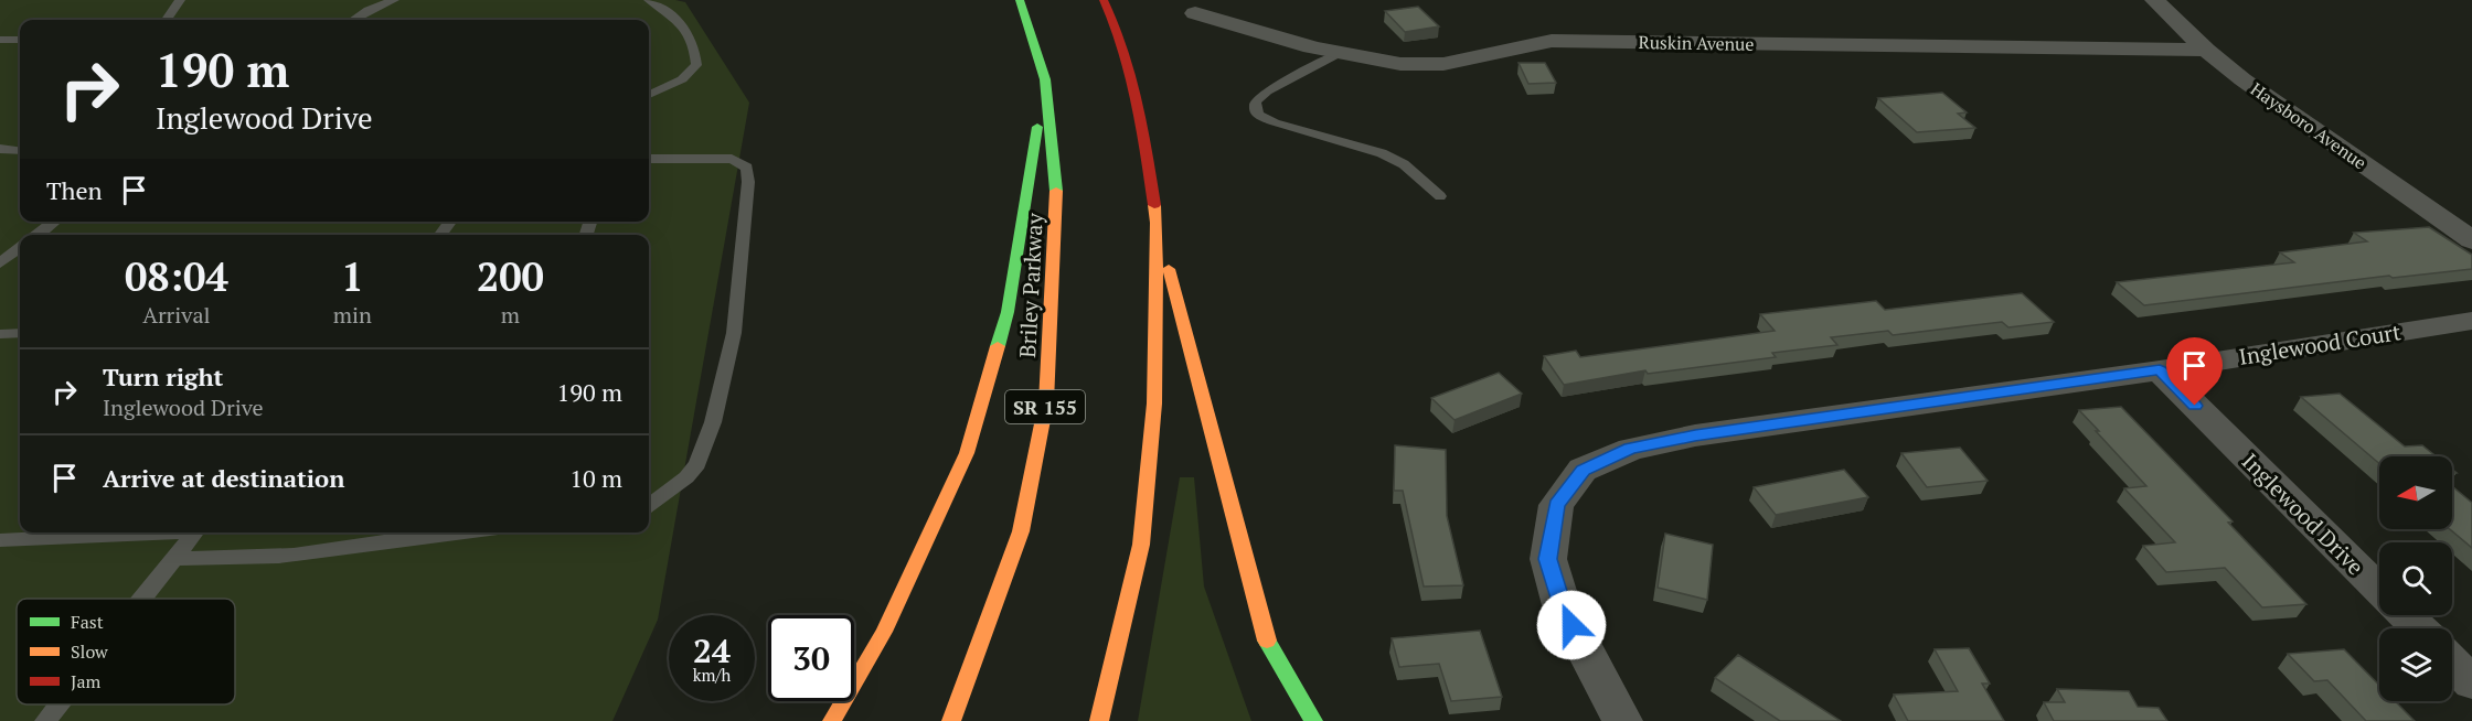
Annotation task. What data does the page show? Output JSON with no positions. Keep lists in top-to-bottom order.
{
  "streets": {
    "highway": ["Briley Parkway", "SR 155"],
    "street": [
      "Ruskin Avenue",
      "Haysboro Avenue",
      "Inglewood Court",
      "Inglewood Drive"
    ]
  },
  "crossings": [
    ["Ruskin Avenue", "Haysboro Avenue"],
    ["Inglewood Court", "Inglewood Drive"]
  ],
  "legend": ["Fast", "Slow", "Jam"],
  "north": "left",
  "page": {
    "turn": ["190 m", "Inglewood Drive"],
    "then": "Then",
    "eta": [
      "08:04",
      "Arrival",
      "1",
      "min",
      "200",
      "m"
    ],
    "list": [
      {
        "name": "Turn right",
        "note": "Inglewood Drive",
        "value": "190 m"
      },
      {
        "name": "Arrive at destination",
        "value": "10 m"
      }
    ],
    "speed": "24 km/h",
    "limit": "30"
  }
}
